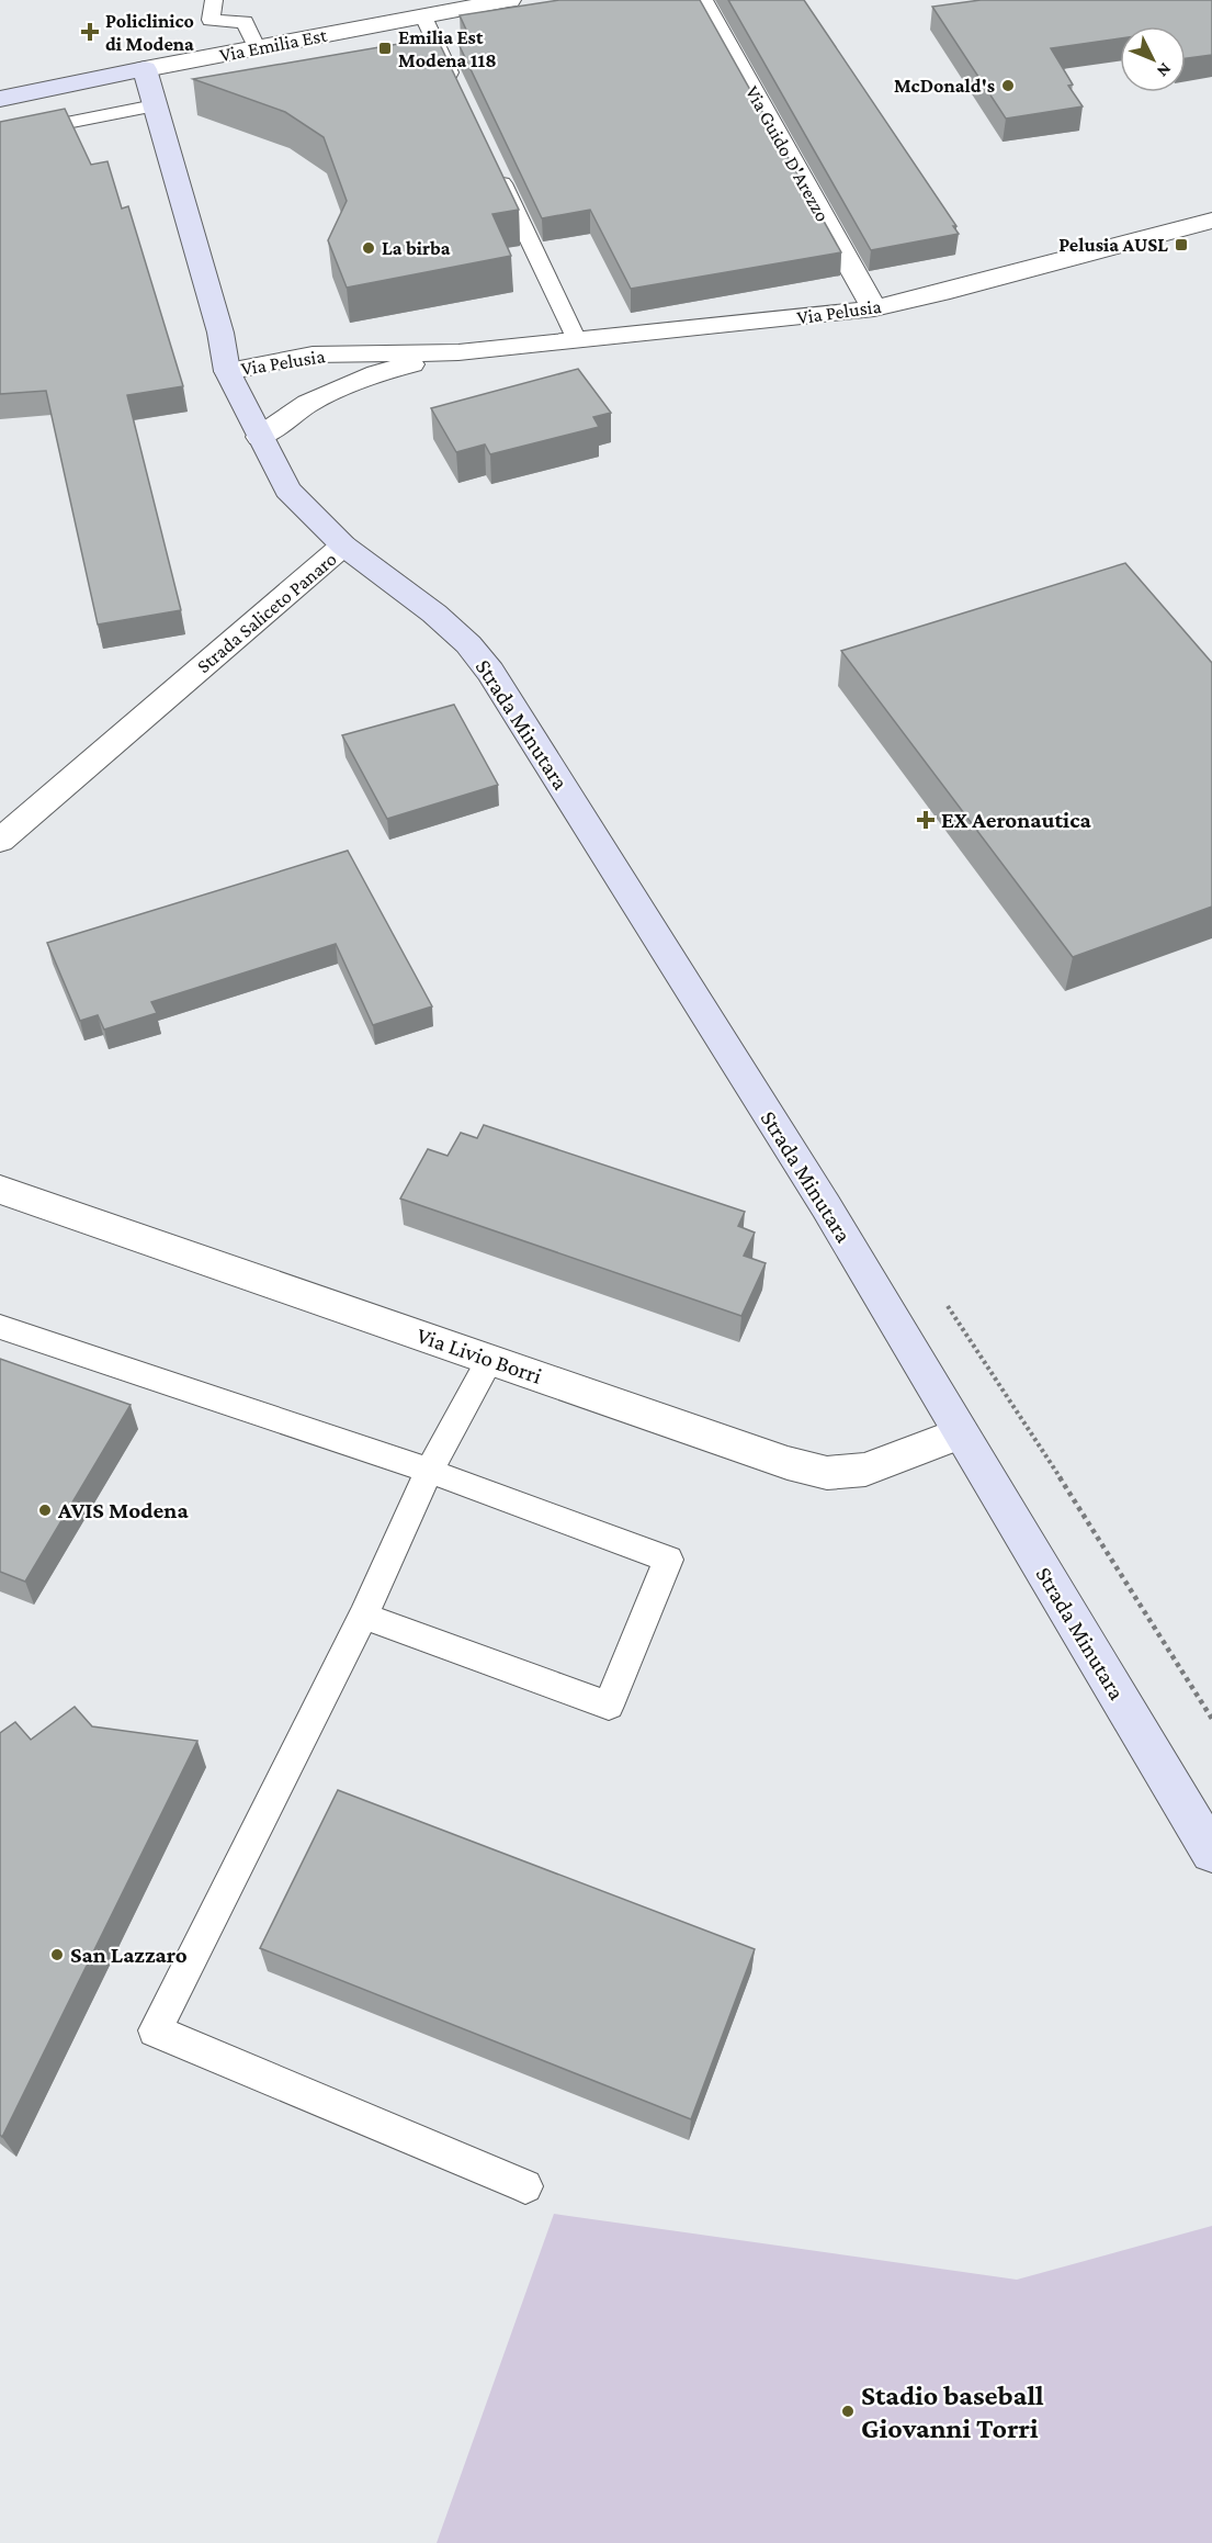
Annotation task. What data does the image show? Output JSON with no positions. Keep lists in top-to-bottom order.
{
  "streets": {
    "main road": ["Via Emilia Est", "Strada Saliceto Panaro", "Strada Minutara"],
    "street": ["Via Guido D'Arezzo", "Via Pelusia", "Via Livio Borri"]
  },
  "crossings": [
    ["Via Emilia Est", "Strada Saliceto Panaro"],
    ["Via Guido D'Arezzo", "Via Pelusia"],
    ["Via Pelusia", "Strada Saliceto Panaro"],
    ["Strada Saliceto Panaro", "Strada Minutara"],
    ["Strada Minutara", "Via Livio Borri"]
  ],
  "places": {
    "health": ["Policlinico di Modena", "EX Aeronautica"],
    "transit": ["Emilia Est Modena 118", "Pelusia AUSL"],
    "other": [
      "McDonald's",
      "La birba",
      "AVIS Modena",
      "San Lazzaro",
      "Stadio baseball Giovanni Torri"
    ]
  },
  "north": "bottom right"
}
